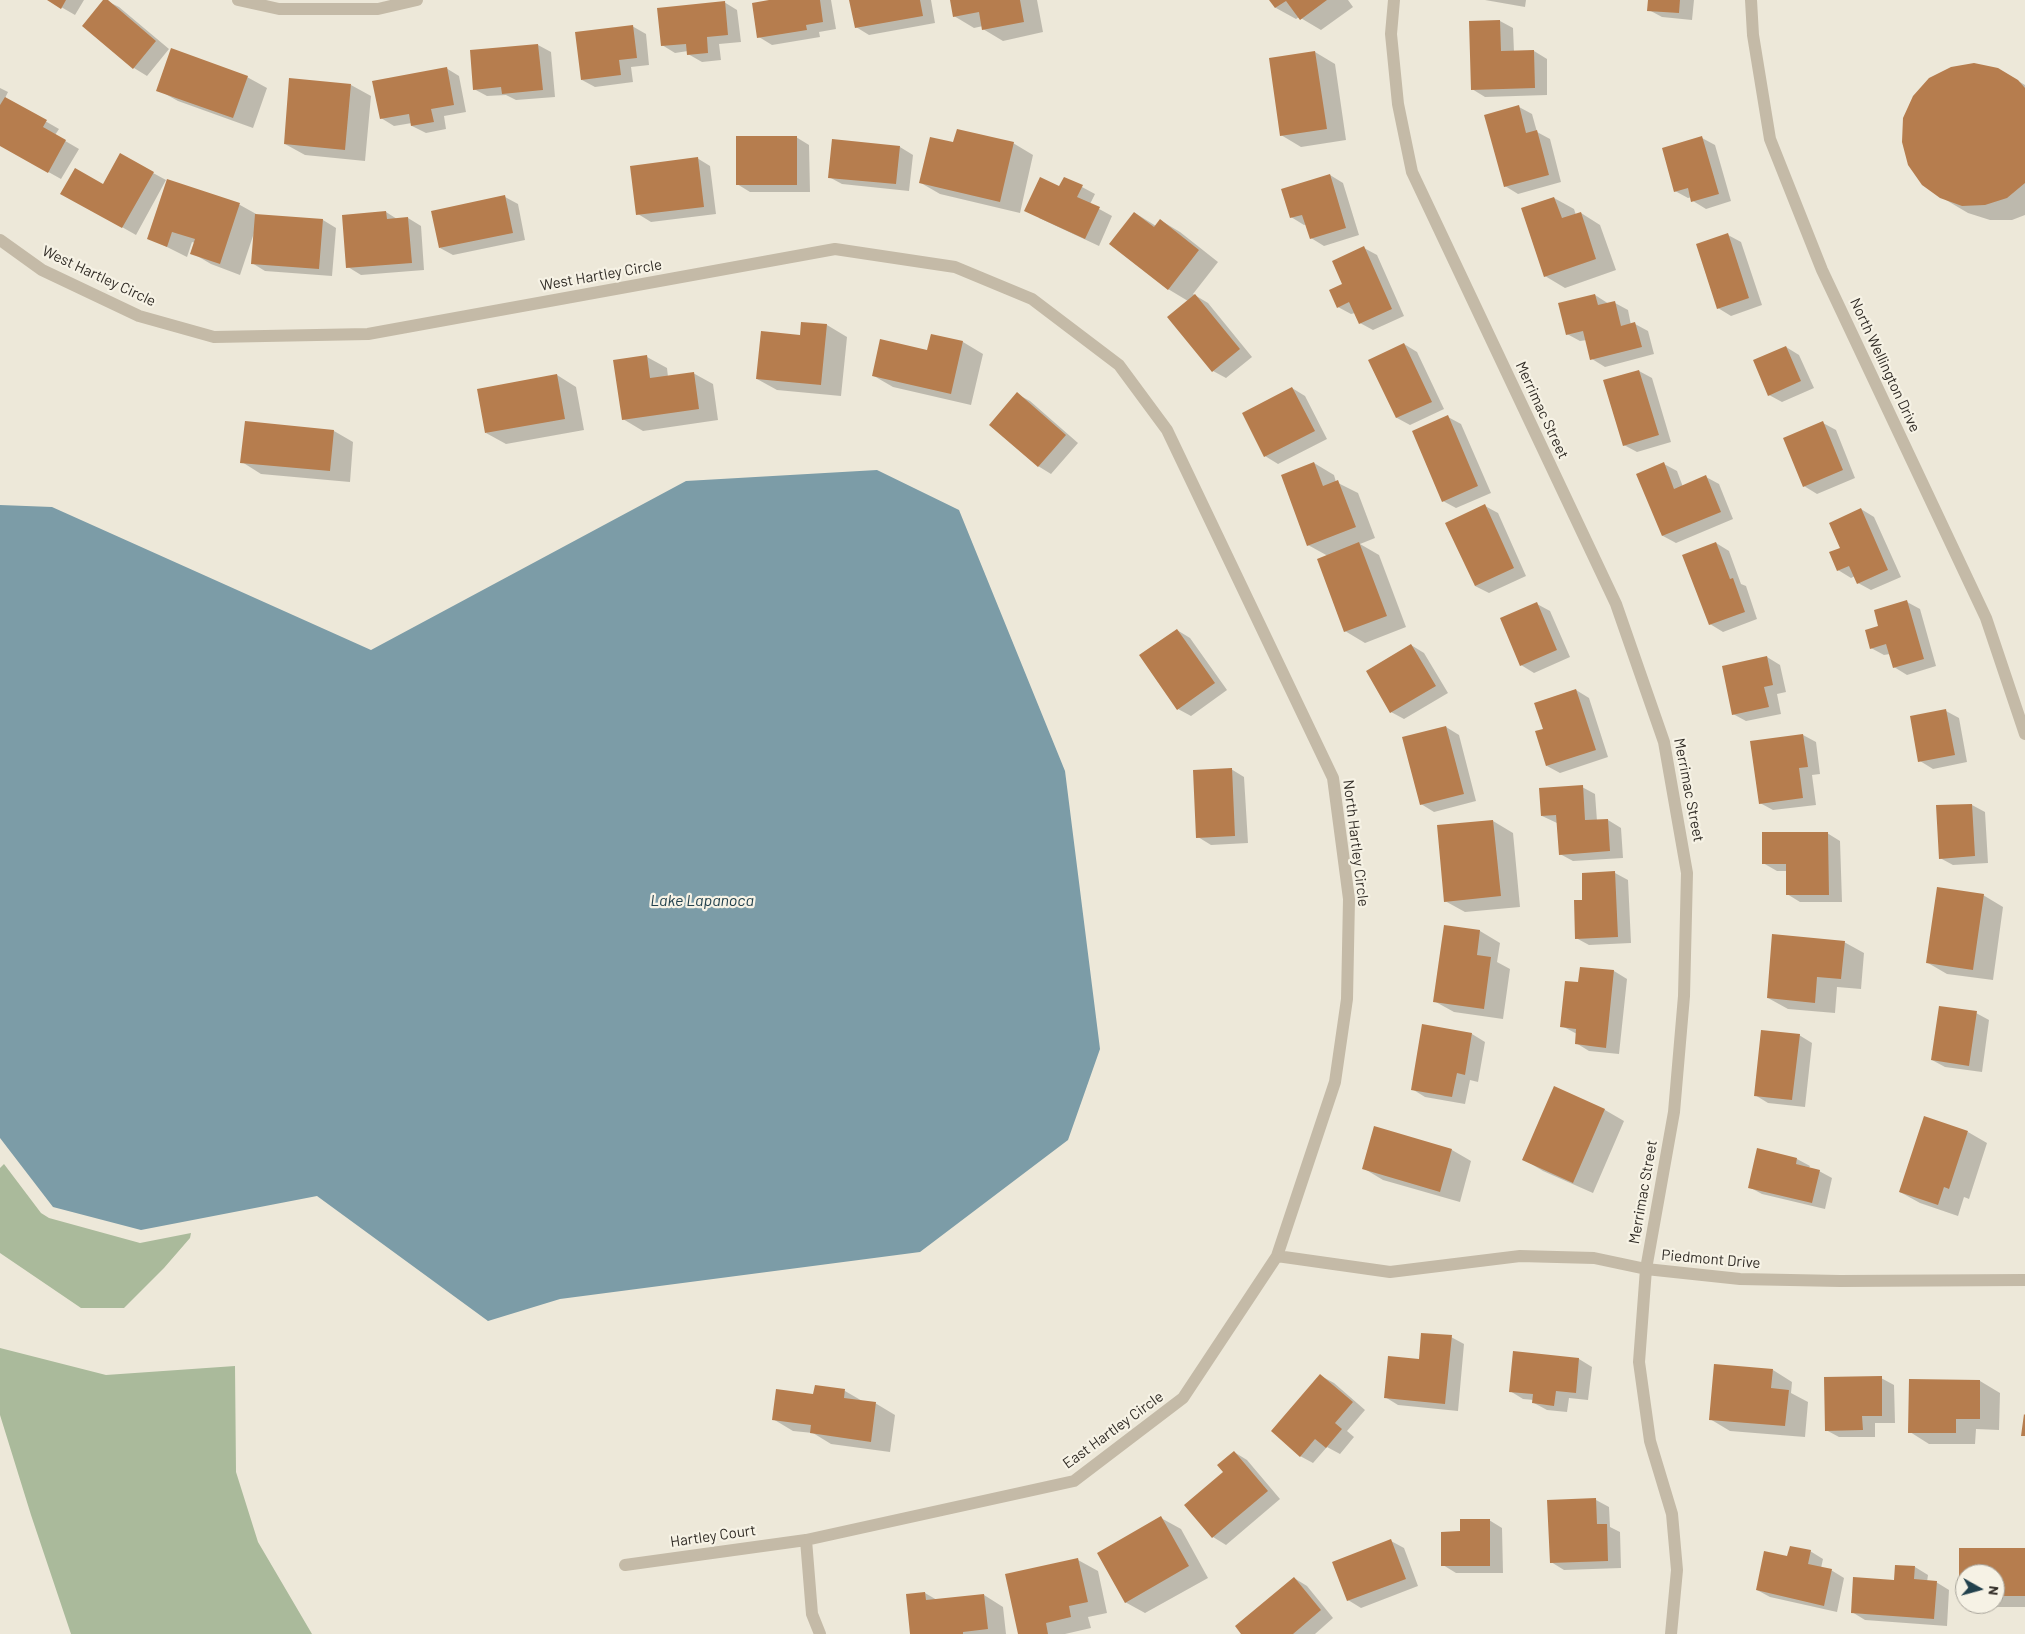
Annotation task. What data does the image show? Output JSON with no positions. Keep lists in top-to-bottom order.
{
  "streets": {
    "street": [
      "West Hartley Circle",
      "North Wellington Drive",
      "Merrimac Street",
      "North Hartley Circle",
      "Piedmont Drive",
      "East Hartley Circle",
      "Hartley Court"
    ]
  },
  "crossings": [
    ["West Hartley Circle", "North Hartley Circle"],
    ["Merrimac Street", "Piedmont Drive"],
    ["North Hartley Circle", "Piedmont Drive"],
    ["North Hartley Circle", "East Hartley Circle"],
    ["Piedmont Drive", "East Hartley Circle"],
    ["East Hartley Circle", "Hartley Court"]
  ],
  "water": ["Lake Lapanoca"],
  "north": "right"
}
